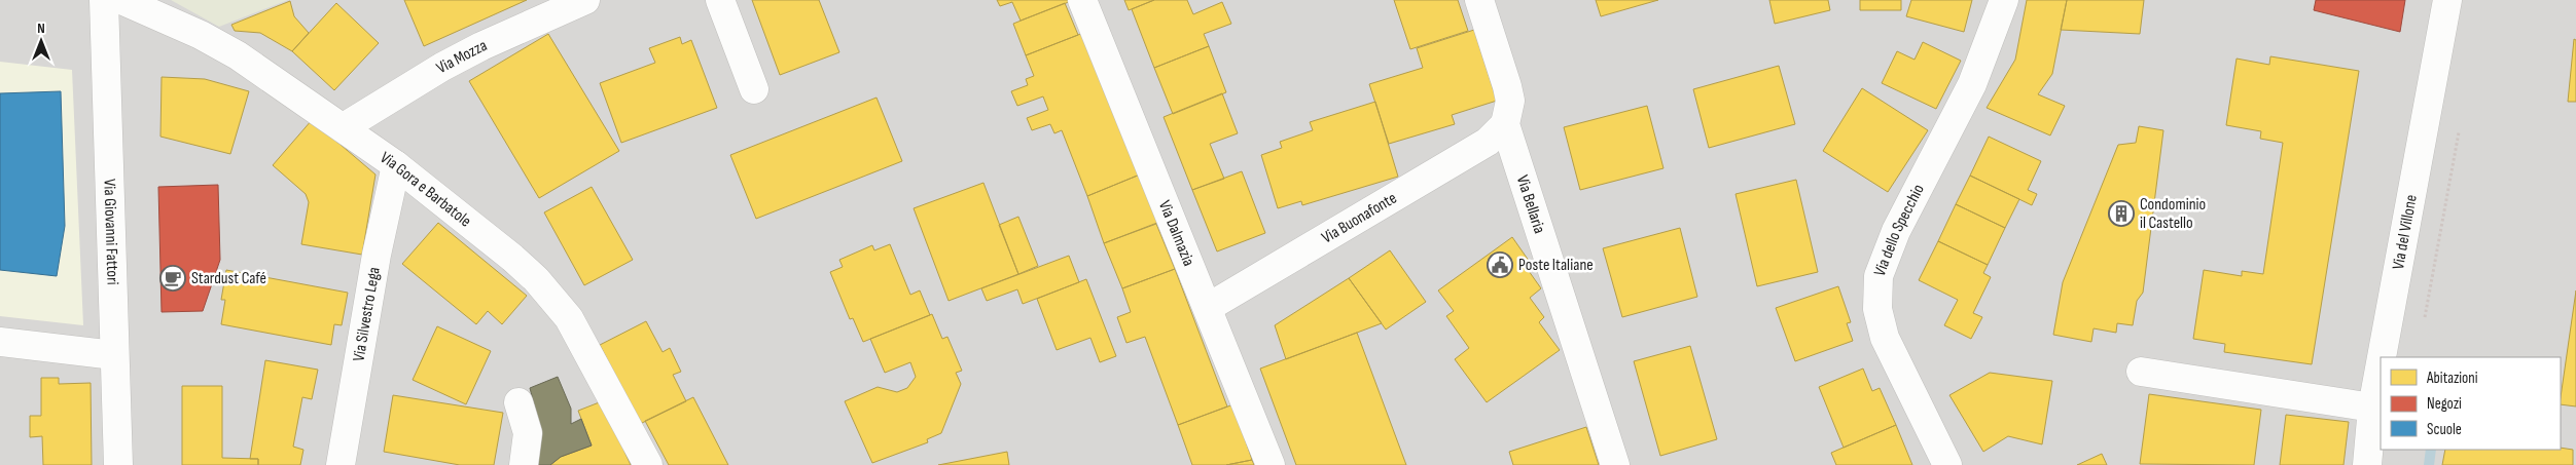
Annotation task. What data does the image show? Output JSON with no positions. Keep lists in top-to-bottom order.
{
  "streets": {
    "street": [
      "Via Mozza",
      "Via Gora e Barbatole",
      "Via Bellaria",
      "Via Buonafonte",
      "Via dello Specchio",
      "Via Giovanni Fattori",
      "Via Dalmazia",
      "Via del Villone",
      "Via Silvestro Lega"
    ]
  },
  "crossings": [
    ["Via Mozza", "Via Gora e Barbatole"],
    ["Via Gora e Barbatole", "Via Silvestro Lega"],
    ["Via Bellaria", "Via Buonafonte"],
    ["Via Buonafonte", "Via Dalmazia"]
  ],
  "places": {
    "building": ["Condominio il Castello"],
    "public building": ["Poste Italiane"],
    "cafe": ["Stardust Café"]
  },
  "legend": ["Abitazioni", "Negozi", "Scuole"],
  "north": "top"
}
